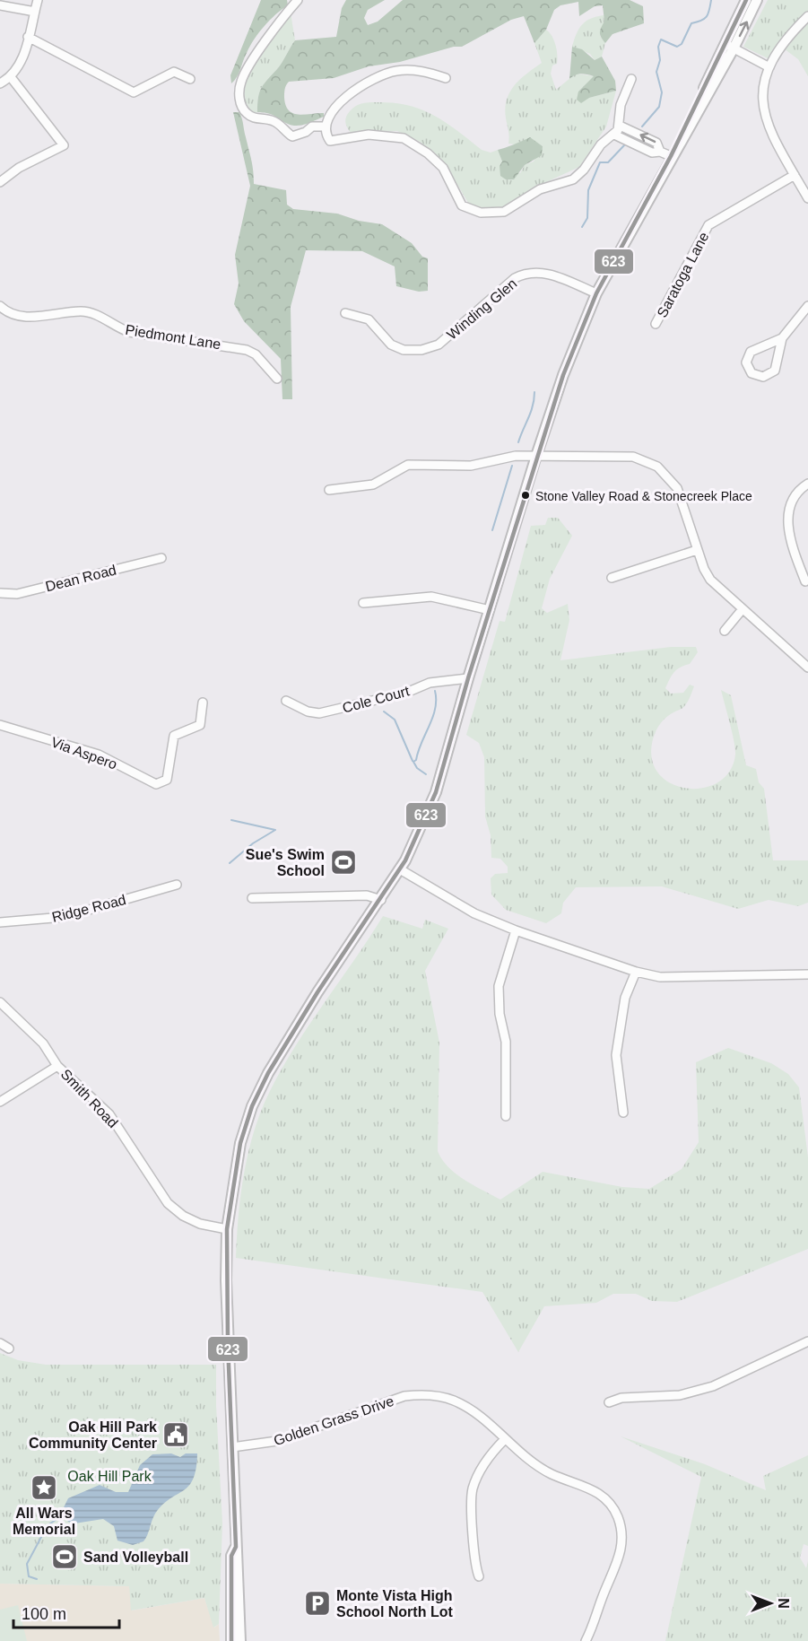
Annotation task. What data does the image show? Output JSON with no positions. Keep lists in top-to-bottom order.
{
  "streets": {
    "street": [
      "Saratoga Lane",
      "Winding Glen",
      "Piedmont Lane",
      "Dean Road",
      "Cole Court",
      "Via Aspero",
      "Ridge Road",
      "Smith Road",
      "Golden Grass Drive"
    ]
  },
  "parks": ["Oak Hill Park"],
  "places": {
    "other": ["Stone Valley Road & Stonecreek Place"],
    "sports": ["Sue's Swim School", "Sand Volleyball"],
    "public building": ["Oak Hill Park Community Center"],
    "place": ["All Wars Memorial"],
    "parking": ["Monte Vista High School North Lot"]
  },
  "lines": ["transit line 623"],
  "scale_bar": "100 m",
  "north": "right"
}
